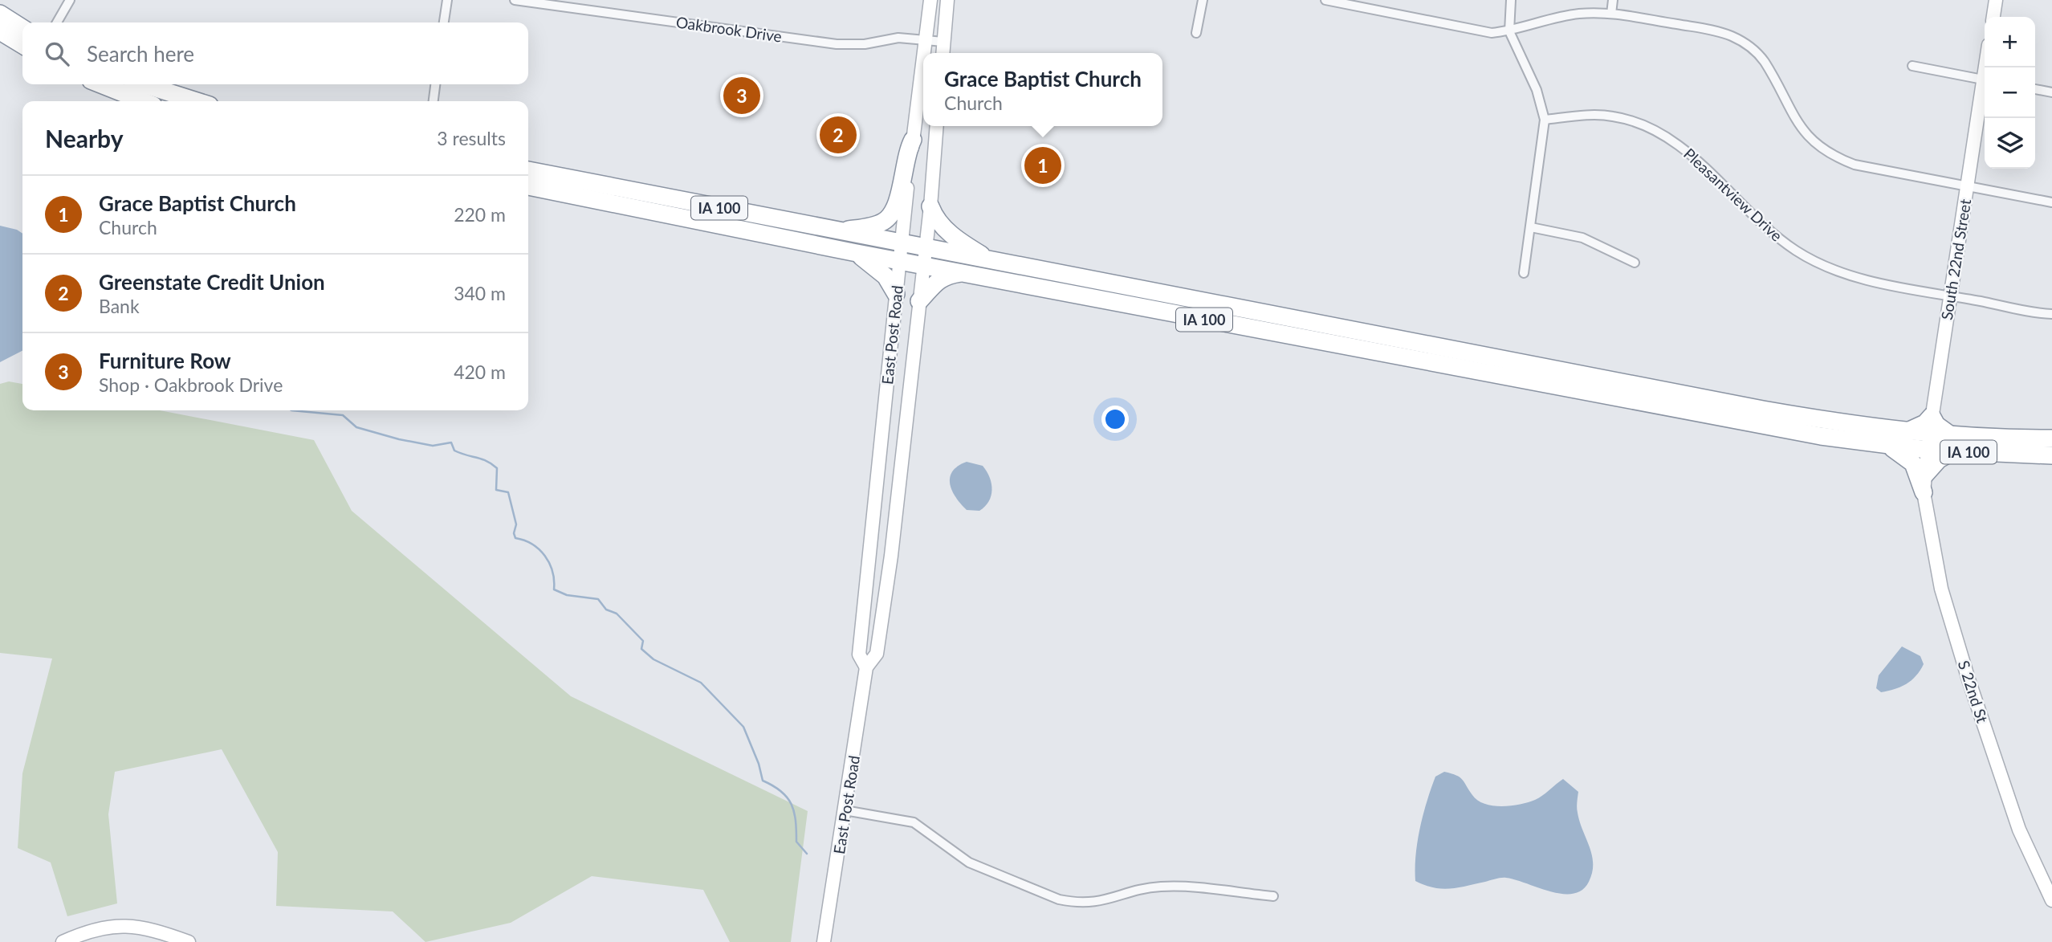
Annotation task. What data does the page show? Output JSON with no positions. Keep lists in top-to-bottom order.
{
  "streets": {
    "highway": ["IA 100"],
    "main road": ["South 22nd Street", "East Post Road", "S 22nd St"],
    "street": ["Oakbrook Drive", "Pleasantview Drive"]
  },
  "crossings": [
    ["Oakbrook Drive", "East Post Road"],
    ["Pleasantview Drive", "South 22nd Street"],
    ["IA 100", "South 22nd Street"],
    ["IA 100", "East Post Road"],
    ["South 22nd Street", "S 22nd St"]
  ],
  "page": {
    "map_buttons": ["+", "−"],
    "search": "Search here",
    "popup": ["Grace Baptist Church", "Church"],
    "pins": ["3", "2", "1"],
    "heading": ["Nearby", "3 results"],
    "list": [
      {
        "mark": "1",
        "name": "Grace Baptist Church",
        "note": "Church",
        "value": "220 m"
      },
      {
        "mark": "2",
        "name": "Greenstate Credit Union",
        "note": "Bank",
        "value": "340 m"
      },
      {
        "mark": "3",
        "name": "Furniture Row",
        "note": "Shop · Oakbrook Drive",
        "value": "420 m"
      }
    ]
  }
}
